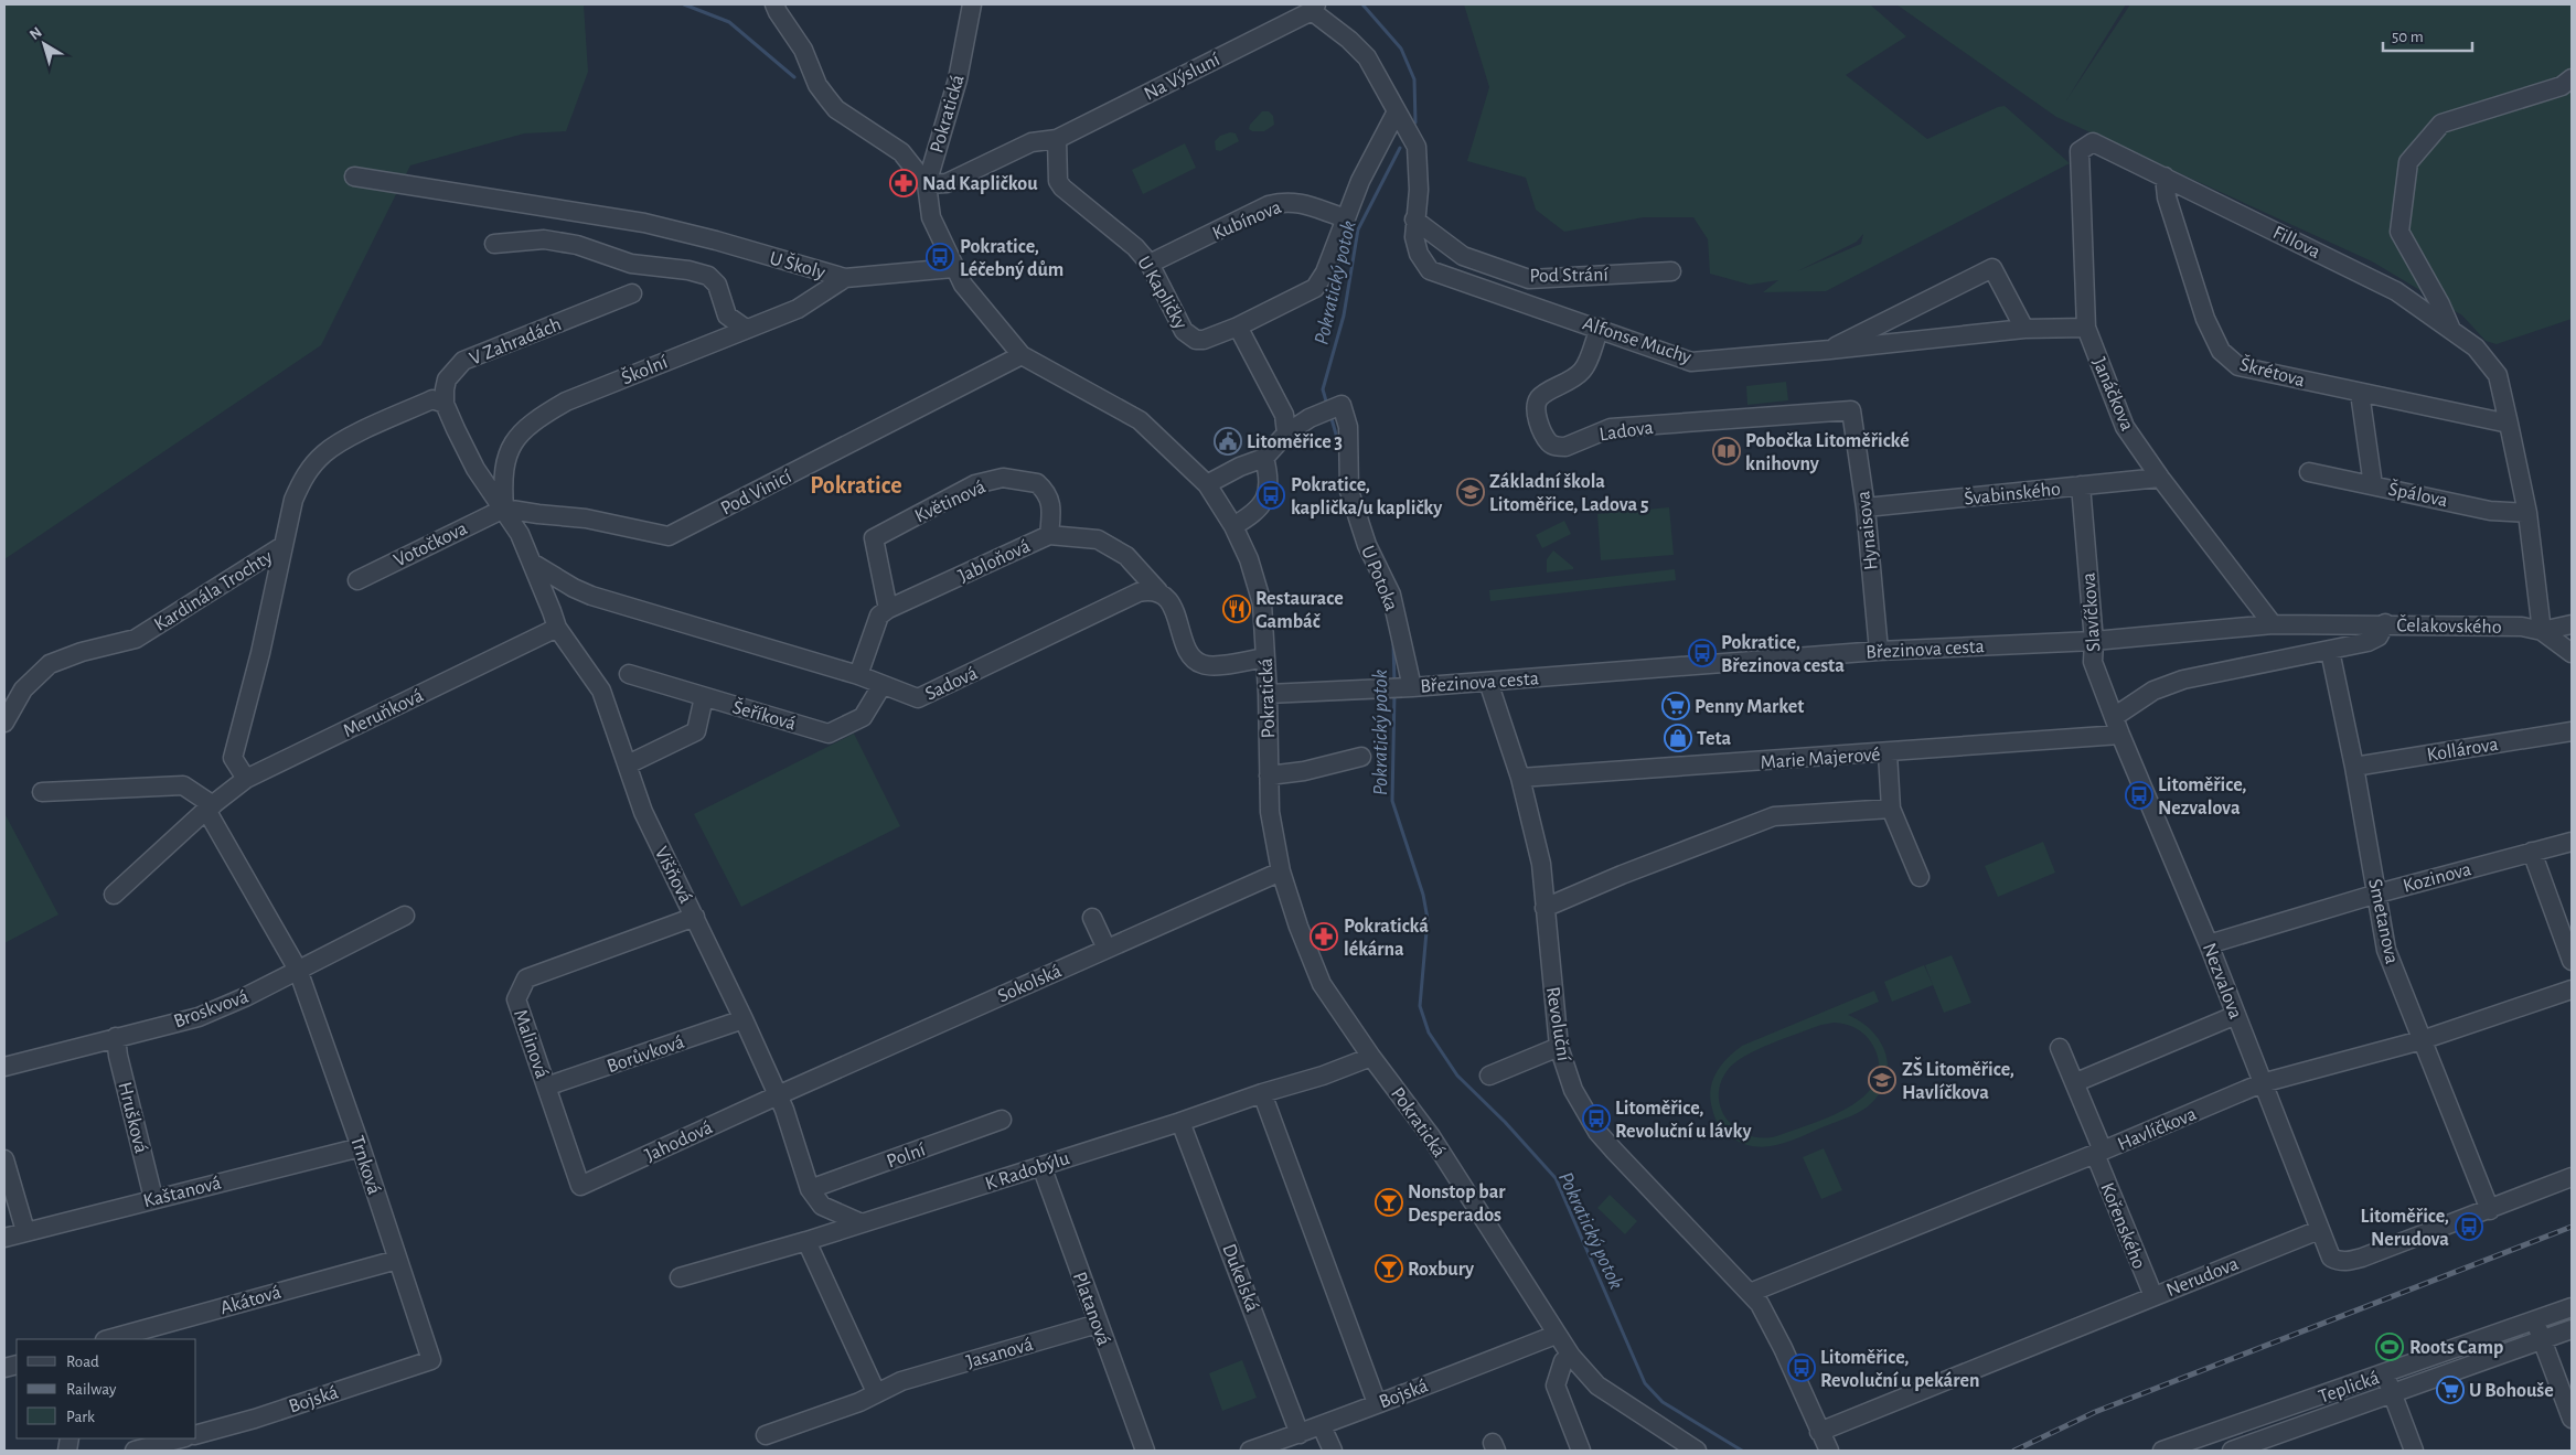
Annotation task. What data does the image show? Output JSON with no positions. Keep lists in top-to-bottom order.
{
  "streets": {
    "street": [
      "Na Výsluní",
      "Pokratická",
      "Kubínova",
      "Fillova",
      "U Školy",
      "Pod Strání",
      "U Kapličky",
      "Alfonse Muchy",
      "V Zahradách",
      "Školní",
      "Škrétova",
      "Janáčkova",
      "Ladova",
      "Pod Vinicí",
      "Švabinského",
      "Špálova",
      "Květinová",
      "Hynaisova",
      "Votočkova",
      "Jabloňová",
      "U Potoka",
      "Kardinála Trochty",
      "Slavíčkova",
      "Čelakovského",
      "Březinova cesta",
      "Sadová",
      "Meruňková",
      "Šeříková",
      "Kollárova",
      "Marie Majerové",
      "Višňová",
      "Kozinova",
      "Smetanova",
      "Nezvalova",
      "Sokolská",
      "Broskvová",
      "Revoluční",
      "Malinová",
      "Borůvková",
      "Hrušková",
      "Havlíčkova",
      "Jahodová",
      "Polní",
      "Trnková",
      "K Radobýlu",
      "Kaštanová",
      "Kořenského",
      "Nerudova",
      "Dukelská",
      "Akátová",
      "Platanová",
      "Jasanová",
      "Teplická",
      "Bojská"
    ]
  },
  "crossings": [
    ["Na Výsluní", "Pokratická"],
    ["Na Výsluní", "U Kapličky"],
    ["Na Výsluní", "Alfonse Muchy"],
    ["Pokratická", "U Školy"],
    ["Pokratická", "Pod Vinicí"],
    ["Pokratická", "Březinova cesta"],
    ["Pokratická", "Sokolská"],
    ["Pokratická", "K Radobýlu"],
    ["Pokratická", "Bojská"],
    ["Kubínova", "U Kapličky"],
    ["Fillova", "Škrétova"],
    ["Fillova", "Janáčkova"],
    ["U Školy", "Školní"],
    ["Pod Strání", "Alfonse Muchy"],
    ["Alfonse Muchy", "Janáčkova"],
    ["Alfonse Muchy", "Ladova"],
    ["V Zahradách", "Školní"],
    ["V Zahradách", "Pod Vinicí"],
    ["V Zahradách", "Votočkova"],
    ["V Zahradách", "Kardinála Trochty"],
    ["V Zahradách", "Višňová"],
    ["Školní", "Pod Vinicí"],
    ["Školní", "Votočkova"],
    ["Školní", "Višňová"],
    ["Janáčkova", "Švabinského"],
    ["Janáčkova", "Březinova cesta"],
    ["Ladova", "Hynaisova"],
    ["Pod Vinicí", "Votočkova"],
    ["Pod Vinicí", "Višňová"],
    ["Švabinského", "Hynaisova"],
    ["Švabinského", "Slavíčkova"],
    ["Květinová", "Jabloňová"],
    ["Hynaisova", "Březinova cesta"],
    ["Votočkova", "Višňová"],
    ["Jabloňová", "Sadová"],
    ["U Potoka", "Březinova cesta"],
    ["Slavíčkova", "Březinova cesta"],
    ["Slavíčkova", "Marie Majerové"],
    ["Slavíčkova", "Nezvalova"],
    ["Čelakovského", "Březinova cesta"],
    ["Čelakovského", "Smetanova"],
    ["Březinova cesta", "Revoluční"],
    ["Sadová", "Šeříková"],
    ["Sadová", "Višňová"],
    ["Meruňková", "Višňová"],
    ["Meruňková", "Trnková"],
    ["Kollárova", "Smetanova"],
    ["Marie Majerové", "Nezvalova"],
    ["Marie Majerové", "Revoluční"],
    ["Višňová", "Sokolská"],
    ["Višňová", "Malinová"],
    ["Višňová", "Borůvková"],
    ["Višňová", "Jahodová"],
    ["Višňová", "Polní"],
    ["Višňová", "K Radobýlu"],
    ["Kozinova", "Smetanova"],
    ["Kozinova", "Nezvalova"],
    ["Smetanova", "Havlíčkova"],
    ["Nezvalova", "Havlíčkova"],
    ["Nezvalova", "Nerudova"],
    ["Sokolská", "Jahodová"],
    ["Broskvová", "Hrušková"],
    ["Broskvová", "Trnková"],
    ["Revoluční", "Havlíčkova"],
    ["Revoluční", "Nerudova"],
    ["Malinová", "Borůvková"],
    ["Malinová", "Jahodová"],
    ["Hrušková", "Kaštanová"],
    ["Havlíčkova", "Kořenského"],
    ["Trnková", "Kaštanová"],
    ["Trnková", "Akátová"],
    ["Trnková", "Bojská"],
    ["K Radobýlu", "Dukelská"],
    ["K Radobýlu", "Platanová"],
    ["Kořenského", "Nerudova"],
    ["Dukelská", "Bojská"],
    ["Platanová", "Jasanová"]
  ],
  "districts": ["Pokratice"],
  "water": ["Pokratický potok"],
  "places": {
    "pharmacy": ["Nad Kapličkou", "Pokratická lékárna"],
    "bus stop": [
      "Pokratice, Léčebný dům",
      "Pokratice, kaplička/u kapličky",
      "Pokratice, Březinova cesta",
      "Litoměřice, Nezvalova",
      "Litoměřice, Revoluční u lávky",
      "Litoměřice, Nerudova",
      "Litoměřice, Revoluční u pekáren"
    ],
    "public building": ["Litoměřice 3"],
    "library": ["Pobočka Litoměřické knihovny"],
    "school or university": ["Základní škola Litoměřice, Ladova 5", "ZŠ Litoměřice, Havlíčkova"],
    "restaurant": ["Restaurace Gambáč"],
    "supermarket": ["Penny Market", "U Bohouše"],
    "shop": ["Teta"],
    "bar": ["Nonstop bar Desperados", "Roxbury"],
    "sports": ["Roots Camp"]
  },
  "legend": ["Road", "Railway", "Park"],
  "scale_bar": "50 m",
  "north": "top left"
}
